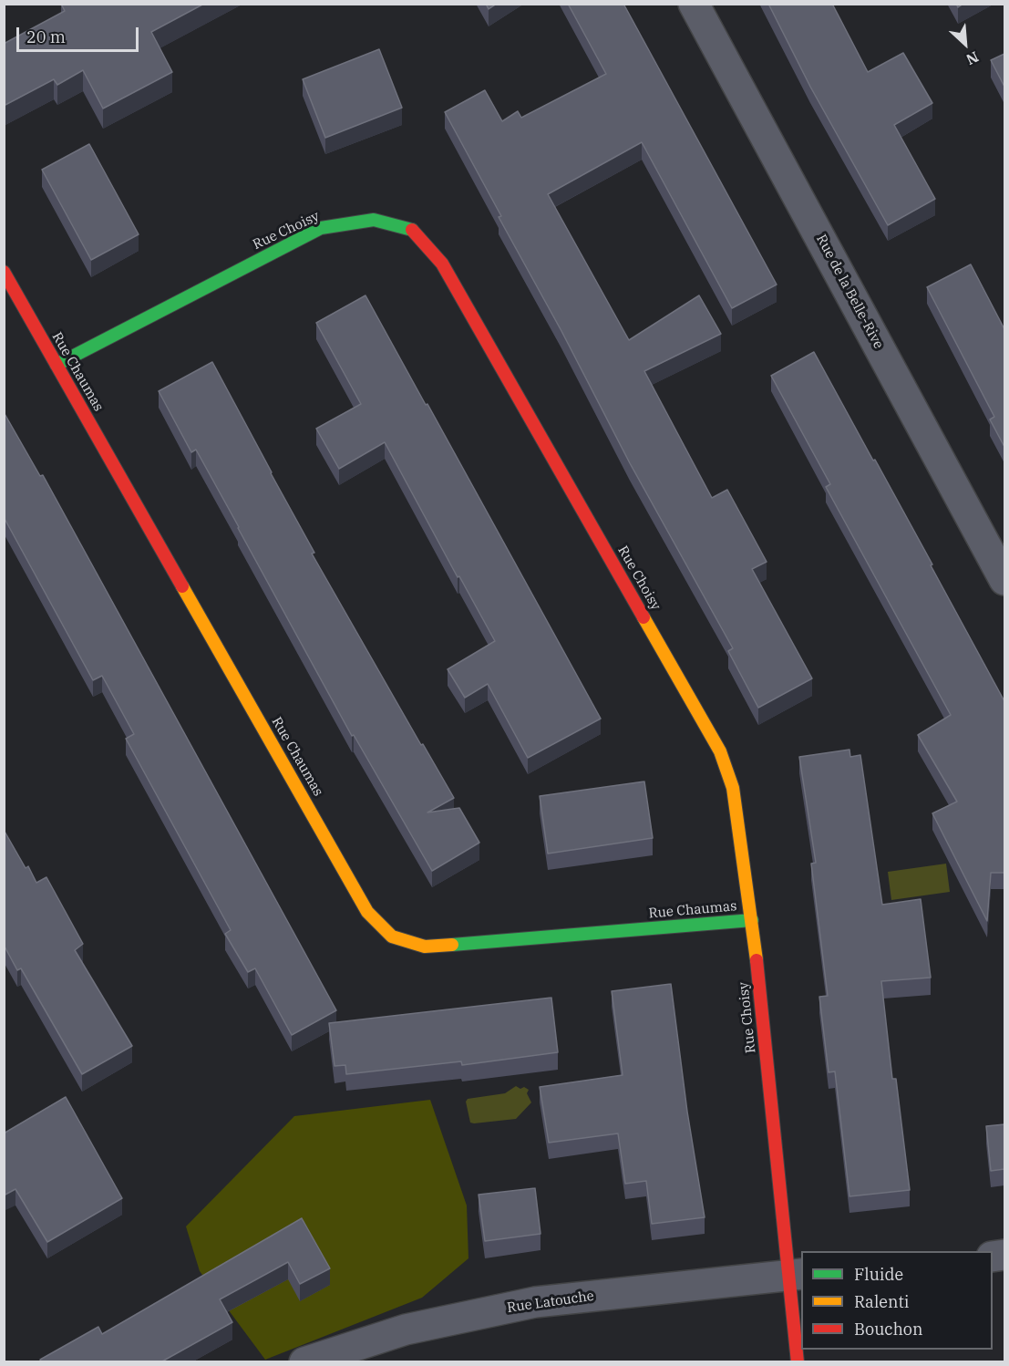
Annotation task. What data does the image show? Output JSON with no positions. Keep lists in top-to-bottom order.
{
  "streets": {
    "street": [
      "Rue Choisy",
      "Rue de la Belle-Rive",
      "Rue Chaumas",
      "Rue Latouche"
    ]
  },
  "crossings": [
    ["Rue Choisy", "Rue Chaumas"],
    ["Rue Choisy", "Rue Latouche"]
  ],
  "legend": ["Fluide", "Ralenti", "Bouchon"],
  "scale_bar": "20 m",
  "north": "bottom right"
}
